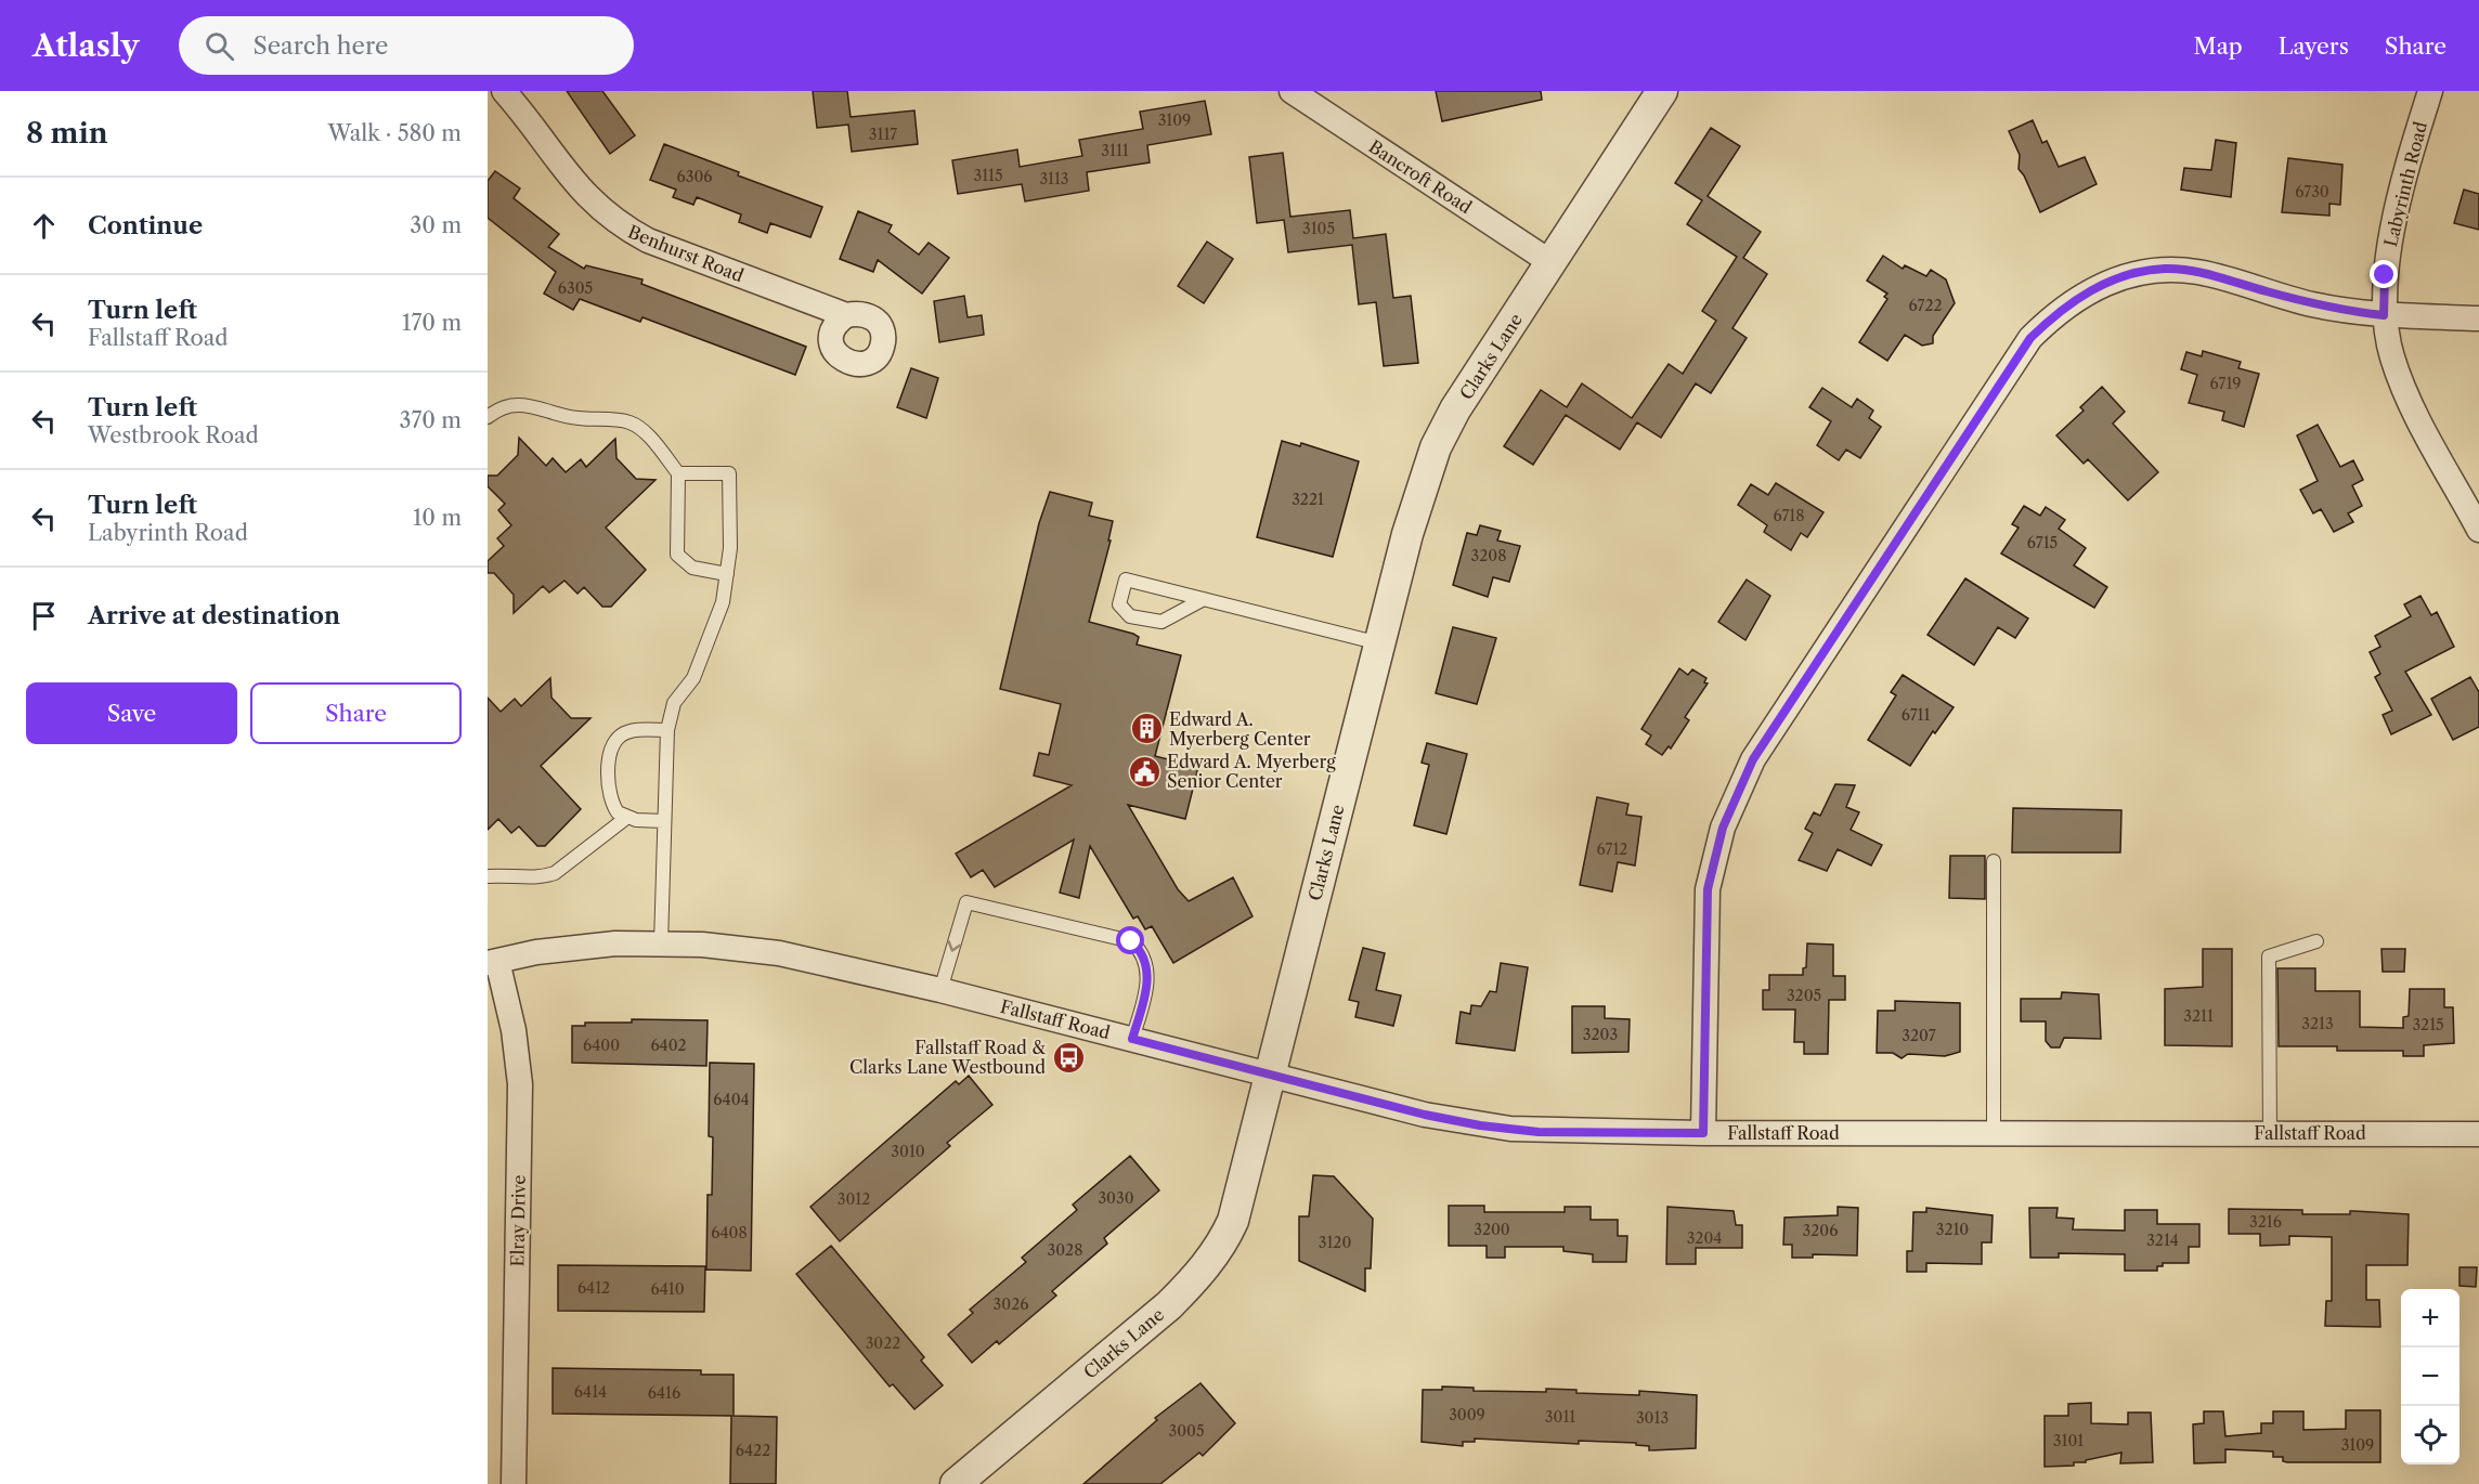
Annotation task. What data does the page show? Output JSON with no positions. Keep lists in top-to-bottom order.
{
  "streets": {
    "street": [
      "Bancroft Road",
      "Labyrinth Road",
      "Benhurst Road",
      "Clarks Lane",
      "Fallstaff Road",
      "Elray Drive"
    ]
  },
  "crossings": [
    ["Bancroft Road", "Clarks Lane"],
    ["Clarks Lane", "Fallstaff Road"],
    ["Fallstaff Road", "Elray Drive"]
  ],
  "places": {
    "building": ["Edward A. Myerberg Center"],
    "public building": ["Edward A. Myerberg Senior Center"],
    "bus stop": ["Fallstaff Road & Clarks Lane Westbound"]
  },
  "house_numbers": [
    "3109",
    "3117",
    "3111",
    "3115",
    "6306",
    "3113",
    "6730",
    "3105",
    "6305",
    "6722",
    "6719",
    "3221",
    "6718",
    "6715",
    "3208",
    "6711",
    "6712",
    "3205",
    "3211",
    "3213",
    "3215",
    "3203",
    "3207",
    "6400",
    "6402",
    "6404",
    "3010",
    "3030",
    "3012",
    "3216",
    "3200",
    "3210",
    "3206",
    "6408",
    "3204",
    "3214",
    "3120",
    "3028",
    "6412",
    "6410",
    "3026",
    "3022",
    "6414",
    "6416",
    "3009",
    "3011",
    "3013",
    "3005",
    "3101",
    "3109",
    "6422"
  ],
  "page": {
    "header": "Atlasly",
    "search": "Search here",
    "nav": ["Map", "Layers", "Share"],
    "heading": ["8 min", "Walk · 580 m"],
    "list": [
      ["Continue", "30 m"],
      ["Turn left", "Fallstaff Road", "170 m"],
      ["Turn left", "Westbrook Road", "370 m"],
      ["Turn left", "Labyrinth Road", "10 m"],
      "Arrive at destination"
    ],
    "buttons": ["Save", "Share"],
    "map_buttons": ["+", "−"]
  }
}
